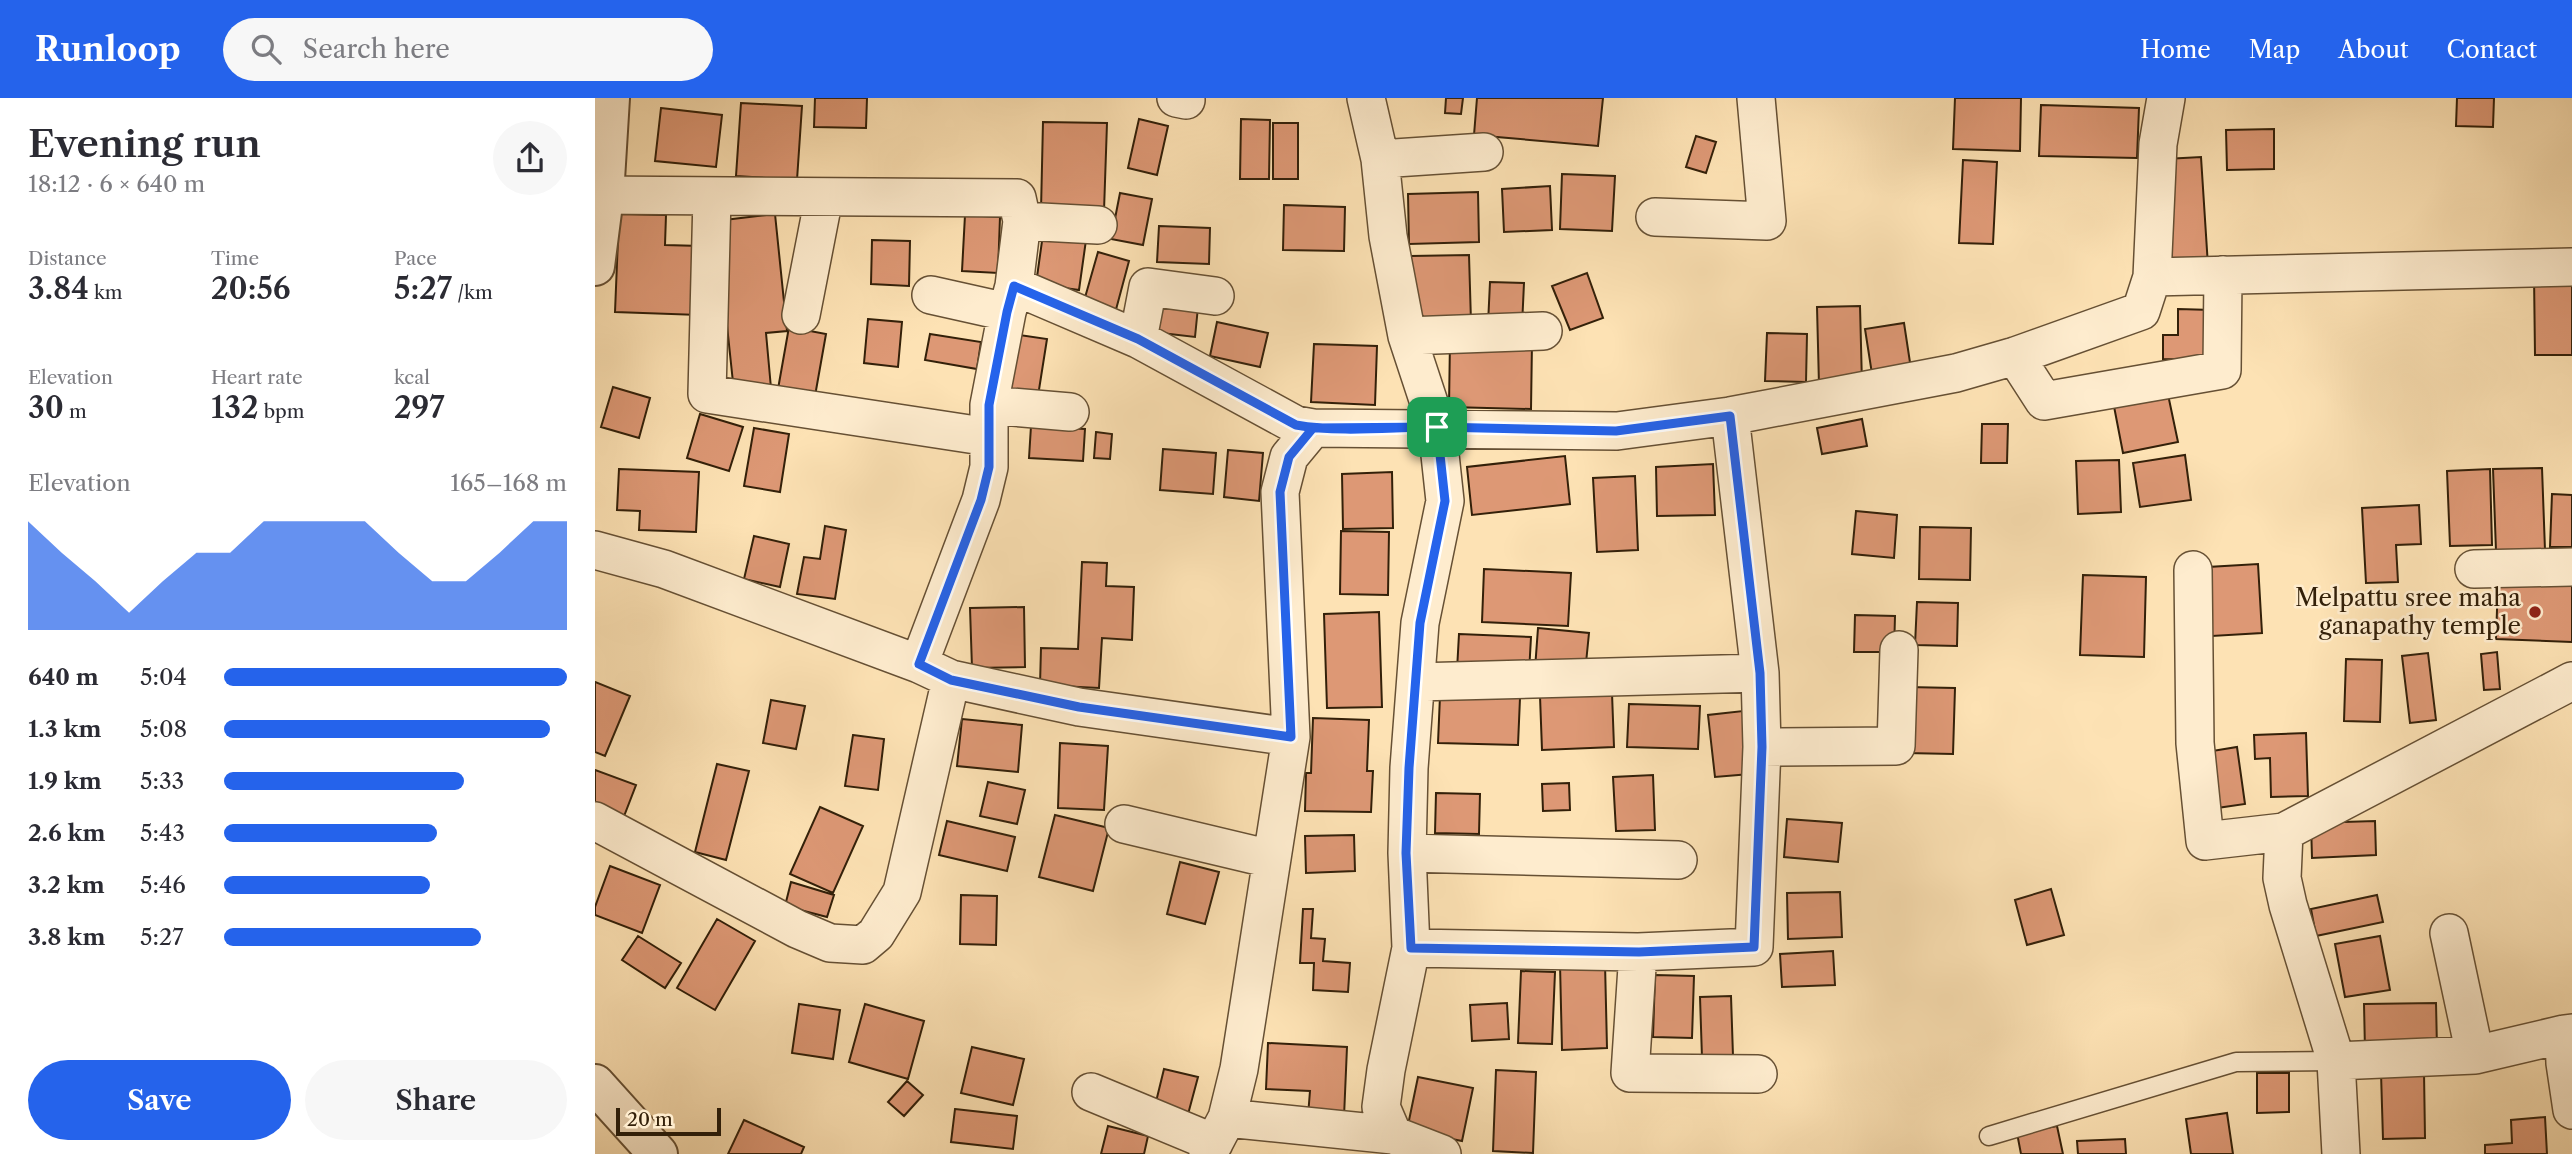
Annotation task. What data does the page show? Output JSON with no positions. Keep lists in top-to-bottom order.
{
  "places": ["Melpattu sree maha ganapathy temple"],
  "scale_bar": "20 m",
  "page": {
    "header": "Runloop",
    "search": "Search here",
    "nav": [
      "Home",
      "Map",
      "About",
      "Contact"
    ],
    "heading": ["Evening run", "18:12 · 6 × 640 m"],
    "stats": [
      ["Distance", "3.84 km"],
      ["Time", "20:56"],
      ["Pace", "5:27 /km"],
      ["Elevation", "30 m"],
      ["Heart rate", "132 bpm"],
      ["kcal", "297"]
    ],
    "chart": ["Elevation", "165–168 m"],
    "list": [
      {
        "name": "640 m",
        "note": "5:04"
      },
      {
        "name": "1.3 km",
        "note": "5:08"
      },
      {
        "name": "1.9 km",
        "note": "5:33"
      },
      {
        "name": "2.6 km",
        "note": "5:43"
      },
      {
        "name": "3.2 km",
        "note": "5:46"
      },
      {
        "name": "3.8 km",
        "note": "5:27"
      }
    ],
    "buttons": ["Save", "Share"],
    "scale": "20 m"
  }
}
